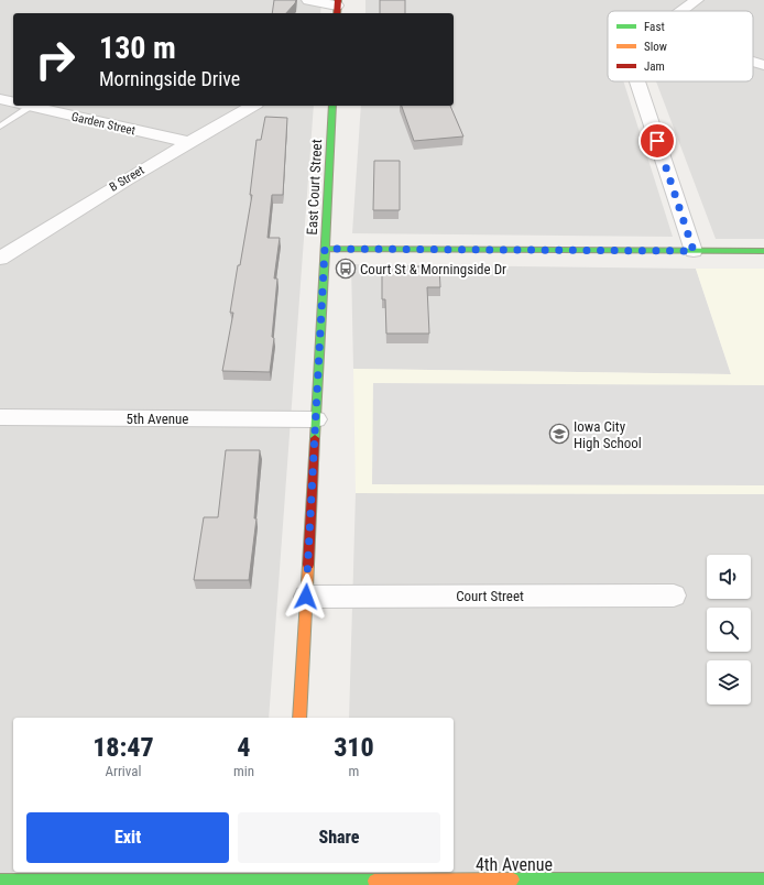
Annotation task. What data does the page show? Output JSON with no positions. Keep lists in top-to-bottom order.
{
  "streets": {
    "street": [
      "Garden Street",
      "B Street",
      "East Court Street",
      "5th Avenue",
      "Court Street",
      "4th Avenue"
    ]
  },
  "crossings": [
    ["Garden Street", "B Street"],
    ["East Court Street", "5th Avenue"],
    ["East Court Street", "Court Street"]
  ],
  "places": {
    "bus stop": ["Court St & Morningside Dr"],
    "school or university": ["Iowa City High School"]
  },
  "legend": ["Fast", "Slow", "Jam"],
  "page": {
    "turn": ["130 m", "Morningside Drive"],
    "eta": [
      "18:47",
      "Arrival",
      "4",
      "min",
      "310",
      "m"
    ],
    "buttons": ["Exit", "Share"]
  }
}
